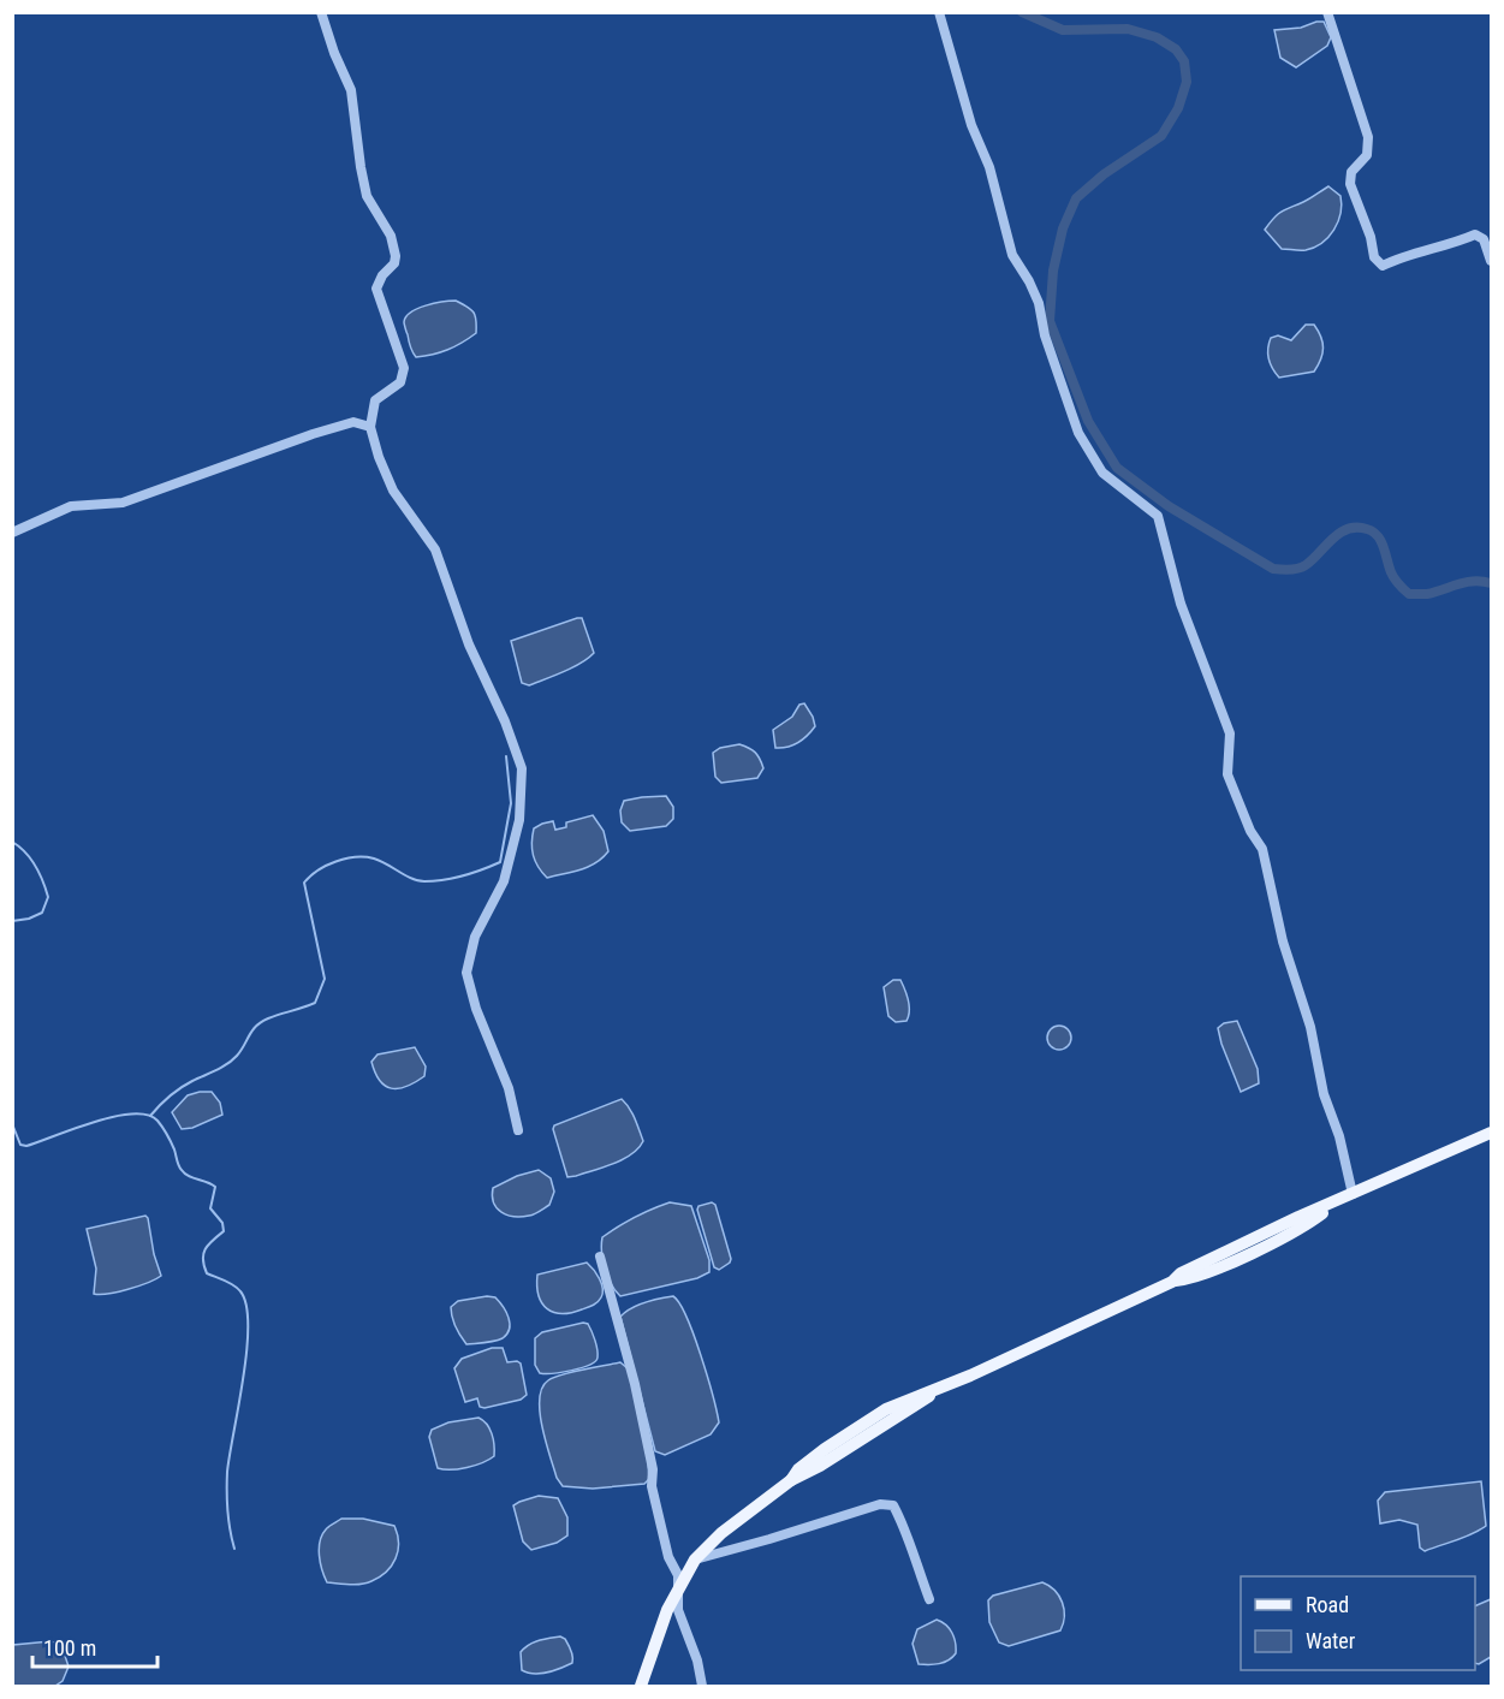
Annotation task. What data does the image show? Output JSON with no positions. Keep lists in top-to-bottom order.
{
  "legend": ["Road", "Water"],
  "scale_bar": "100 m"
}
